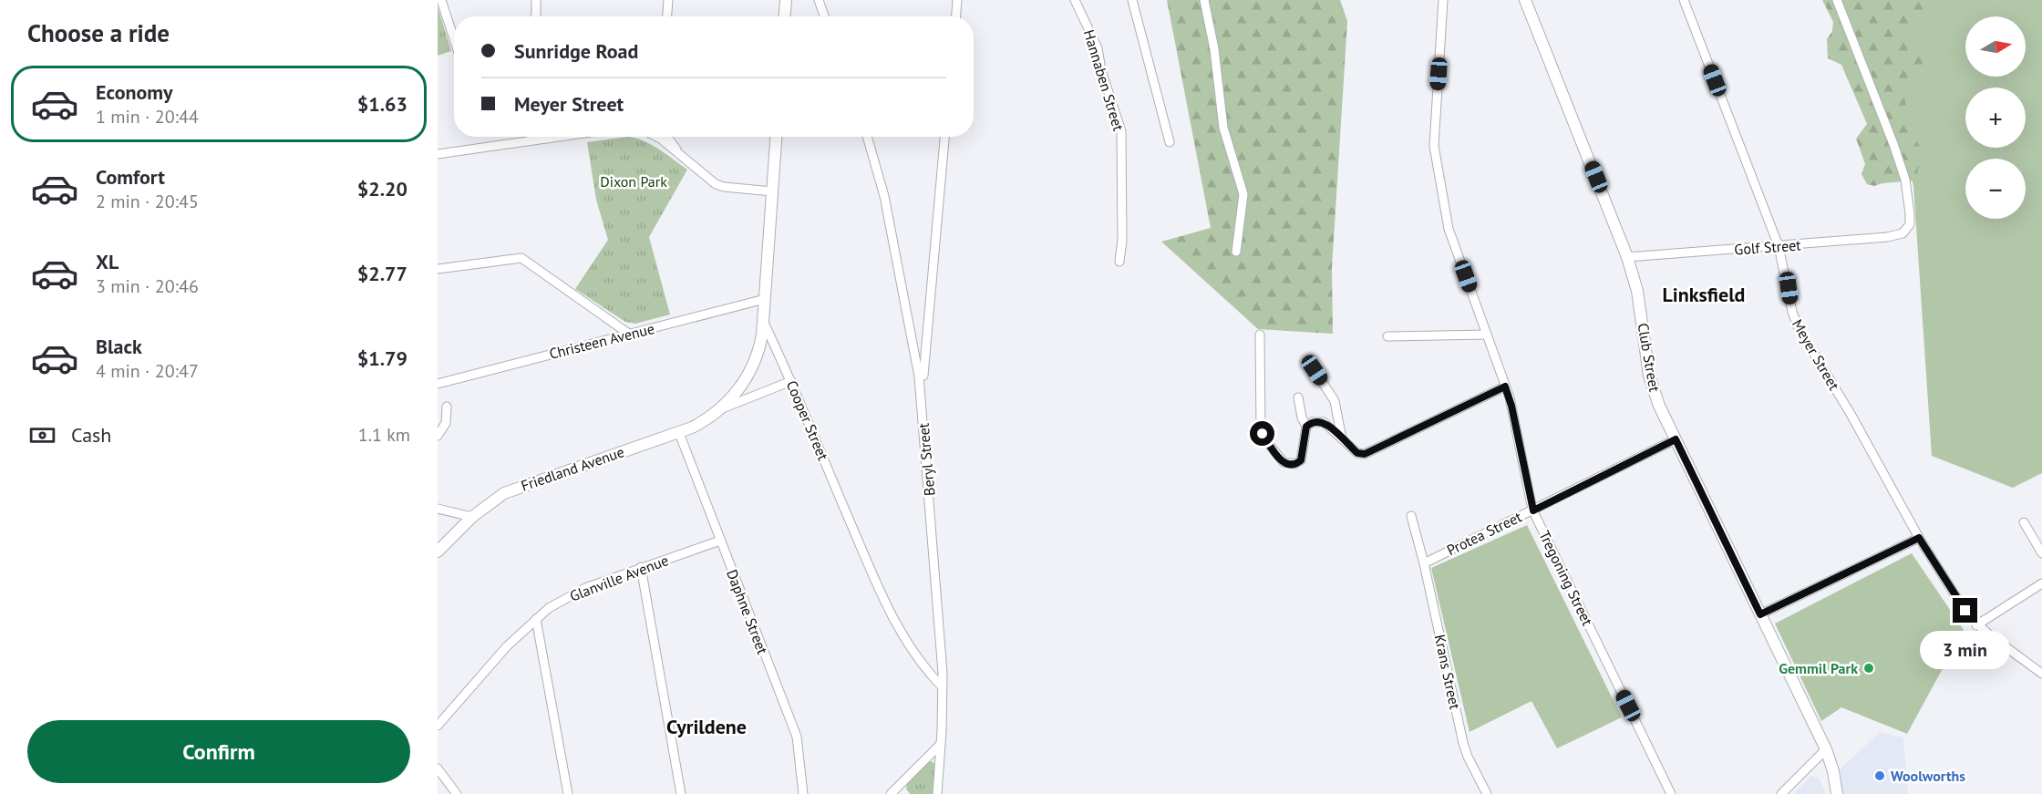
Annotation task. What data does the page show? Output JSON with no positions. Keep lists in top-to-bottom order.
{
  "streets": {
    "main road": ["Club Street", "Friedland Avenue"],
    "street": [
      "Hannaben Street",
      "Golf Street",
      "Christeen Avenue",
      "Meyer Street",
      "Cooper Street",
      "Beryl Street",
      "Protea Street",
      "Glanville Avenue",
      "Tregoning Street",
      "Daphne Street",
      "Krans Street"
    ]
  },
  "crossings": [
    ["Golf Street", "Meyer Street"],
    ["Golf Street", "Club Street"],
    ["Club Street", "Protea Street"],
    ["Cooper Street", "Beryl Street"],
    ["Cooper Street", "Friedland Avenue"],
    ["Friedland Avenue", "Daphne Street"],
    ["Protea Street", "Tregoning Street"],
    ["Protea Street", "Krans Street"],
    ["Glanville Avenue", "Daphne Street"]
  ],
  "districts": ["Linksfield", "Cyrildene"],
  "parks": ["Dixon Park"],
  "places": ["Gemmil Park", "Woolworths"],
  "north": "right",
  "page": {
    "heading": "Choose a ride",
    "map_buttons": ["+", "−"],
    "banner": ["Sunridge Road", "Meyer Street"],
    "list": [
      {
        "name": "Economy",
        "note": "1 min · 20:44",
        "value": "$1.63"
      },
      {
        "name": "Comfort",
        "note": "2 min · 20:45",
        "value": "$2.20"
      },
      {
        "name": "XL",
        "note": "3 min · 20:46",
        "value": "$2.77"
      },
      {
        "name": "Black",
        "note": "4 min · 20:47",
        "value": "$1.79"
      }
    ],
    "pay": ["Cash", "1.1 km"],
    "bubble": "3 min",
    "buttons": "Confirm"
  }
}
